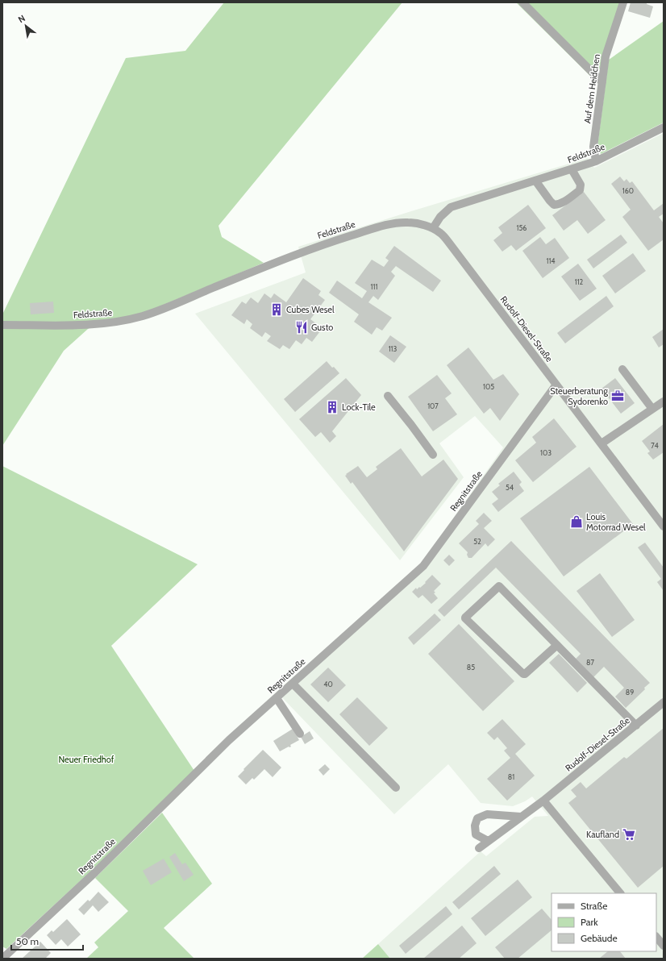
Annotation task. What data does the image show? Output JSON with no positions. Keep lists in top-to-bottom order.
{
  "streets": {
    "street": [
      "Auf dem Heidchen",
      "Feldstraße",
      "Rudolf-Diesel-Straße",
      "Regnitstraße"
    ]
  },
  "crossings": [
    ["Auf dem Heidchen", "Feldstraße"],
    ["Feldstraße", "Rudolf-Diesel-Straße"],
    ["Rudolf-Diesel-Straße", "Regnitstraße"]
  ],
  "parks": ["Neuer Friedhof"],
  "places": {
    "building": ["Cubes Wesel", "Lock-Tile"],
    "restaurant": ["Gusto"],
    "office": ["Steuerberatung Sydorenko"],
    "shop": ["Louis Motorrad Wesel"],
    "supermarket": ["Kaufland"]
  },
  "house_numbers": [
    "160",
    "156",
    "114",
    "112",
    "111",
    "113",
    "105",
    "107",
    "74",
    "103",
    "54",
    "52",
    "87",
    "85",
    "40",
    "89",
    "81"
  ],
  "legend": ["Straße", "Park", "Gebäude"],
  "scale_bar": "50 m",
  "north": "top left"
}
